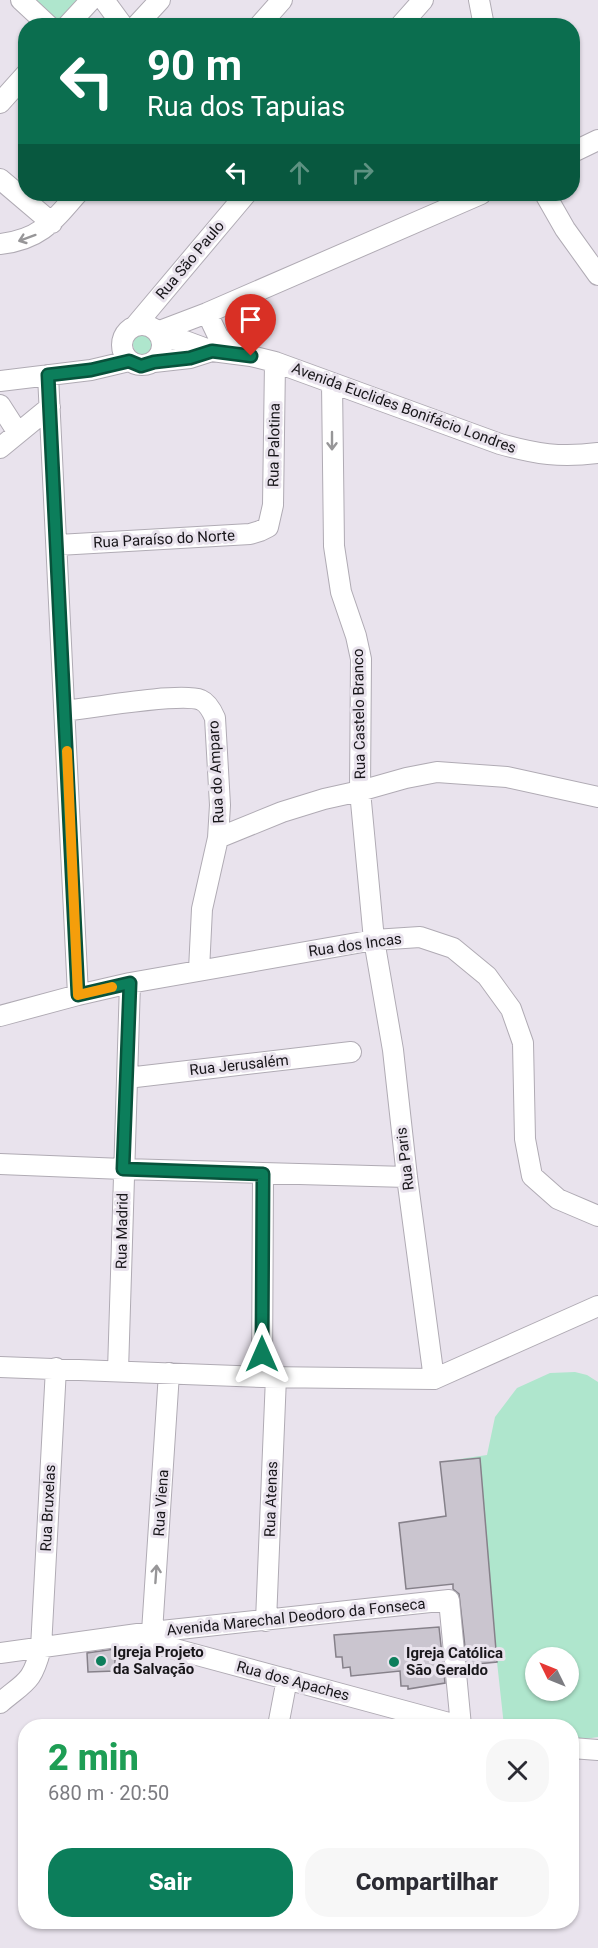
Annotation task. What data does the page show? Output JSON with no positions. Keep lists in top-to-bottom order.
{
  "streets": {
    "street": [
      "Rua São Paulo",
      "Avenida Euclides Bonifácio Londres",
      "Rua Palotina",
      "Rua Paraíso do Norte",
      "Rua Castelo Branco",
      "Rua do Amparo",
      "Rua dos Incas",
      "Rua Jerusalém",
      "Rua Paris",
      "Rua Madrid",
      "Rua Atenas",
      "Rua Viena",
      "Rua Bruxelas",
      "Avenida Marechal Deodoro da Fonseca",
      "Rua dos Apaches"
    ]
  },
  "crossings": [
    ["Rua São Paulo", "Avenida Euclides Bonifácio Londres"],
    ["Avenida Euclides Bonifácio Londres", "Rua Palotina"],
    ["Avenida Euclides Bonifácio Londres", "Rua Castelo Branco"],
    ["Rua Palotina", "Rua Paraíso do Norte"],
    ["Rua Castelo Branco", "Rua dos Incas"],
    ["Rua Castelo Branco", "Rua Paris"],
    ["Rua do Amparo", "Rua dos Incas"],
    ["Rua dos Incas", "Rua Paris"],
    ["Rua dos Incas", "Rua Madrid"],
    ["Rua Jerusalém", "Rua Madrid"],
    ["Rua Atenas", "Avenida Marechal Deodoro da Fonseca"],
    ["Rua Viena", "Avenida Marechal Deodoro da Fonseca"],
    ["Rua Bruxelas", "Avenida Marechal Deodoro da Fonseca"],
    ["Avenida Marechal Deodoro da Fonseca", "Rua dos Apaches"]
  ],
  "one_way": ["Rua Castelo Branco", "Rua Viena"],
  "places": ["Igreja Projeto da Salvação", "Igreja Católica São Geraldo"],
  "north": "top left",
  "page": {
    "turn": ["90 m", "Rua dos Tapuias"],
    "heading": ["2 min", "680 m · 20:50"],
    "buttons": ["Sair", "Compartilhar"]
  }
}
